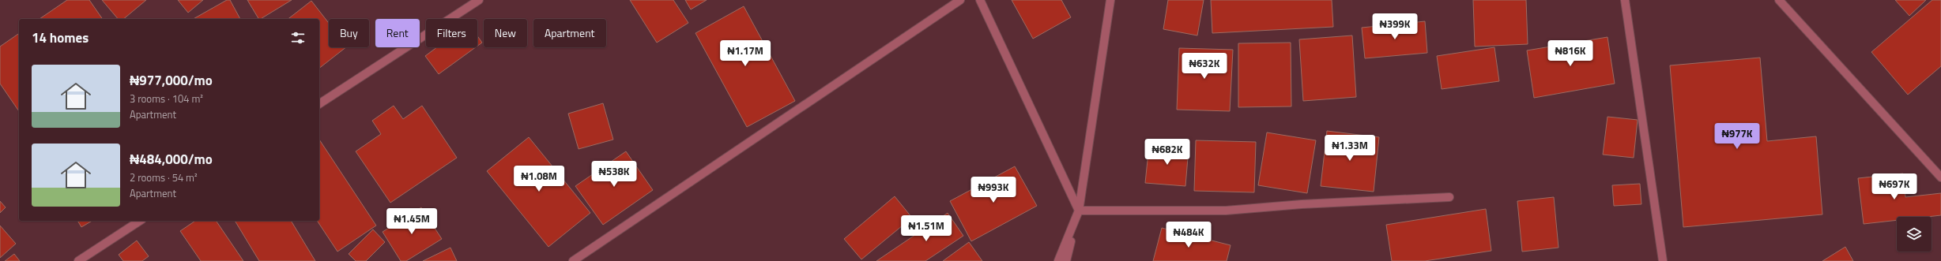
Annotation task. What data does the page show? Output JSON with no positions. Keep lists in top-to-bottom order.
{
  "page": {
    "price": [
      "₦399K",
      "₦1.17M",
      "₦816K",
      "₦632K",
      "₦977K",
      "₦1.33M",
      "₦682K",
      "₦538K",
      "₦1.08M",
      "₦697K",
      "₦993K",
      "₦1.45M",
      "₦1.51M",
      "₦484K"
    ],
    "chip": [
      "Buy",
      "Rent",
      "Filters",
      "New",
      "Apartment"
    ],
    "heading": "14 homes",
    "list": [
      {
        "name": "₦977,000/mo",
        "note": "3 rooms · 104 m² · Apartment"
      },
      {
        "name": "₦484,000/mo",
        "note": "2 rooms · 54 m² · Apartment"
      }
    ]
  }
}
